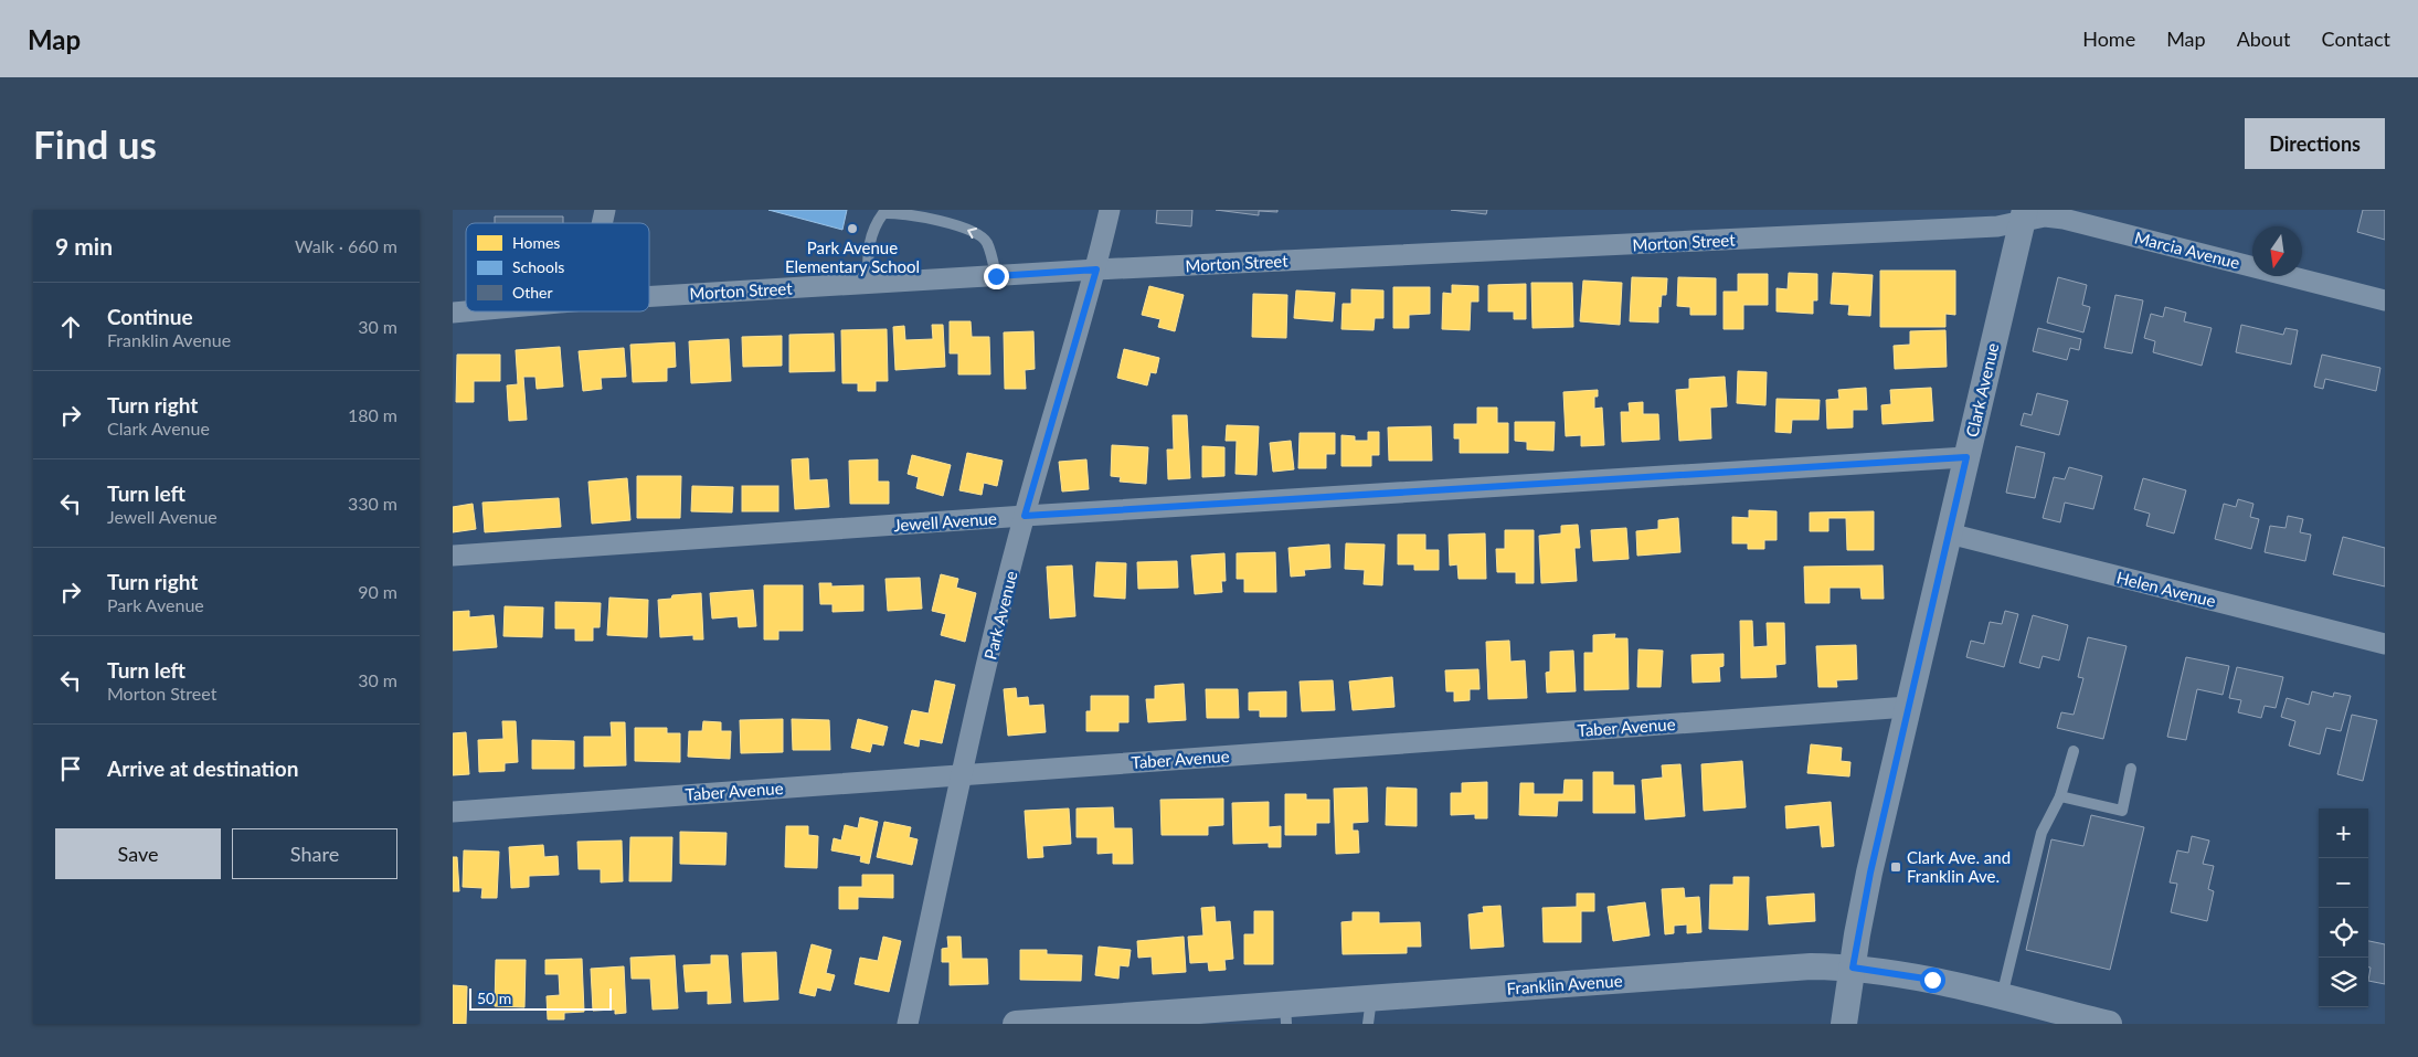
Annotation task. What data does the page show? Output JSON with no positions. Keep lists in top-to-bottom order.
{
  "streets": {
    "street": [
      "Morton Street",
      "Marcia Avenue",
      "Clark Avenue",
      "Jewell Avenue",
      "Helen Avenue",
      "Park Avenue",
      "Taber Avenue",
      "Franklin Avenue"
    ]
  },
  "crossings": [
    ["Morton Street", "Marcia Avenue"],
    ["Morton Street", "Clark Avenue"],
    ["Morton Street", "Park Avenue"],
    ["Marcia Avenue", "Clark Avenue"],
    ["Clark Avenue", "Jewell Avenue"],
    ["Clark Avenue", "Helen Avenue"],
    ["Clark Avenue", "Taber Avenue"],
    ["Clark Avenue", "Franklin Avenue"],
    ["Jewell Avenue", "Park Avenue"],
    ["Park Avenue", "Taber Avenue"]
  ],
  "places": {
    "other": ["Park Avenue Elementary School"],
    "transit": ["Clark Ave. and Franklin Ave."]
  },
  "legend": ["Homes", "Schools", "Other"],
  "scale_bar": "50 m",
  "north": "bottom",
  "page": {
    "header": "Map",
    "nav": [
      "Home",
      "Map",
      "About",
      "Contact"
    ],
    "buttons": [
      "Directions",
      ["Save", "Share"]
    ],
    "title": "Find us",
    "heading": ["9 min", "Walk · 660 m"],
    "list": [
      ["Continue", "Franklin Avenue", "30 m"],
      ["Turn right", "Clark Avenue", "180 m"],
      ["Turn left", "Jewell Avenue", "330 m"],
      ["Turn right", "Park Avenue", "90 m"],
      ["Turn left", "Morton Street", "30 m"],
      "Arrive at destination"
    ],
    "map_buttons": ["+", "−"],
    "scale": "50 m"
  }
}
